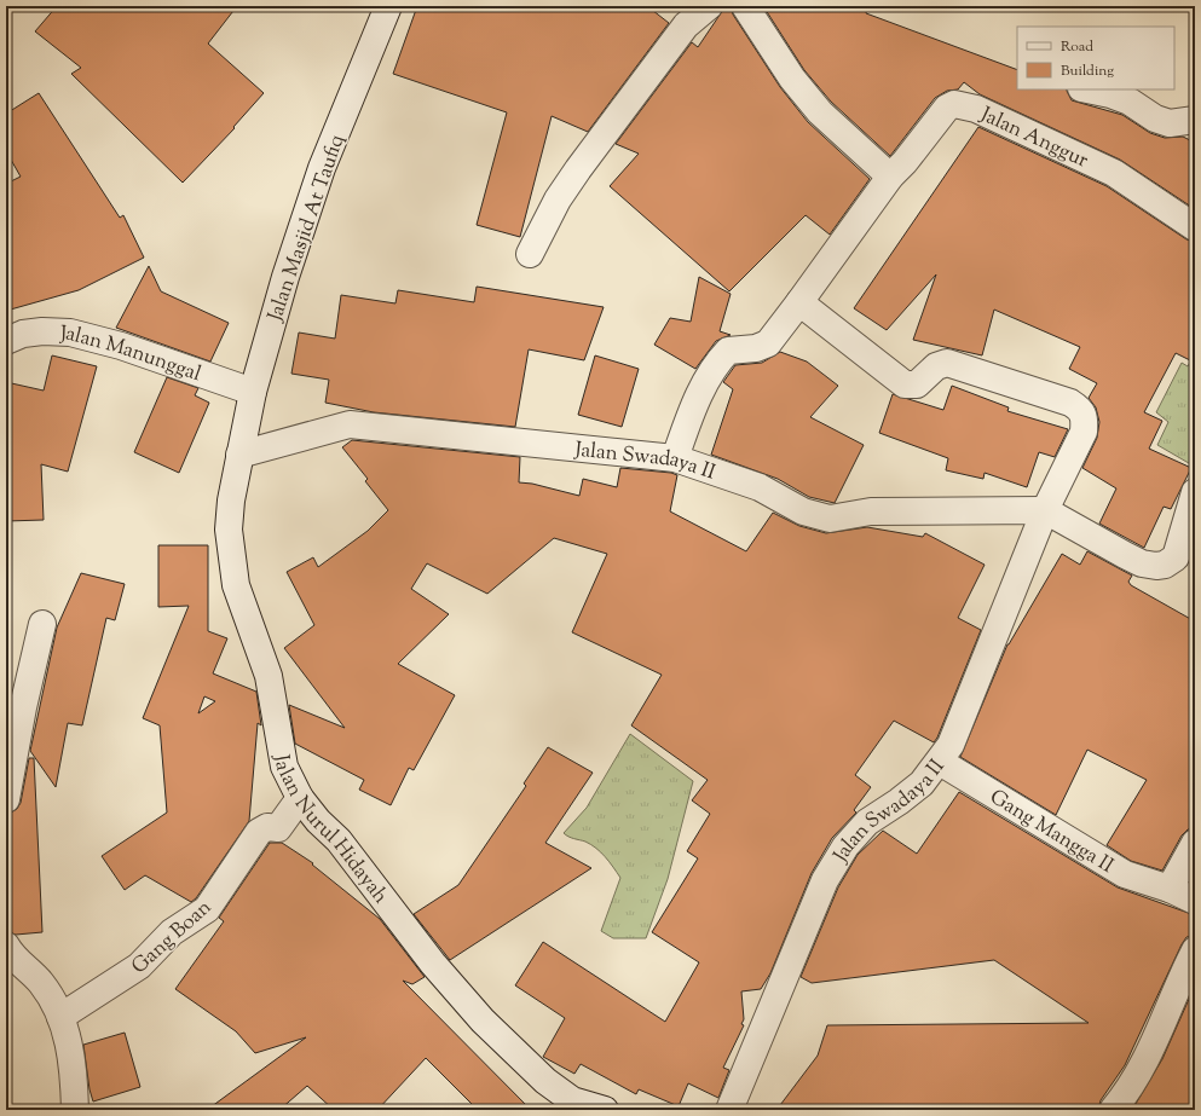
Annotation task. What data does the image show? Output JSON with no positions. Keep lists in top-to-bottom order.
{
  "streets": {
    "street": [
      "Jalan Anggur",
      "Jalan Masjid At Taufiq",
      "Jalan Manunggal",
      "Jalan Swadaya II",
      "Jalan Nurul Hidayah",
      "Gang Mangga II",
      "Gang Boan"
    ]
  },
  "crossings": [
    ["Jalan Anggur", "Jalan Swadaya II"],
    ["Jalan Masjid At Taufiq", "Jalan Manunggal"],
    ["Jalan Masjid At Taufiq", "Jalan Swadaya II"],
    ["Jalan Masjid At Taufiq", "Jalan Nurul Hidayah"],
    ["Jalan Swadaya II", "Jalan Nurul Hidayah"],
    ["Jalan Swadaya II", "Gang Mangga II"],
    ["Jalan Nurul Hidayah", "Gang Boan"]
  ],
  "legend": ["Road", "Building"]
}
